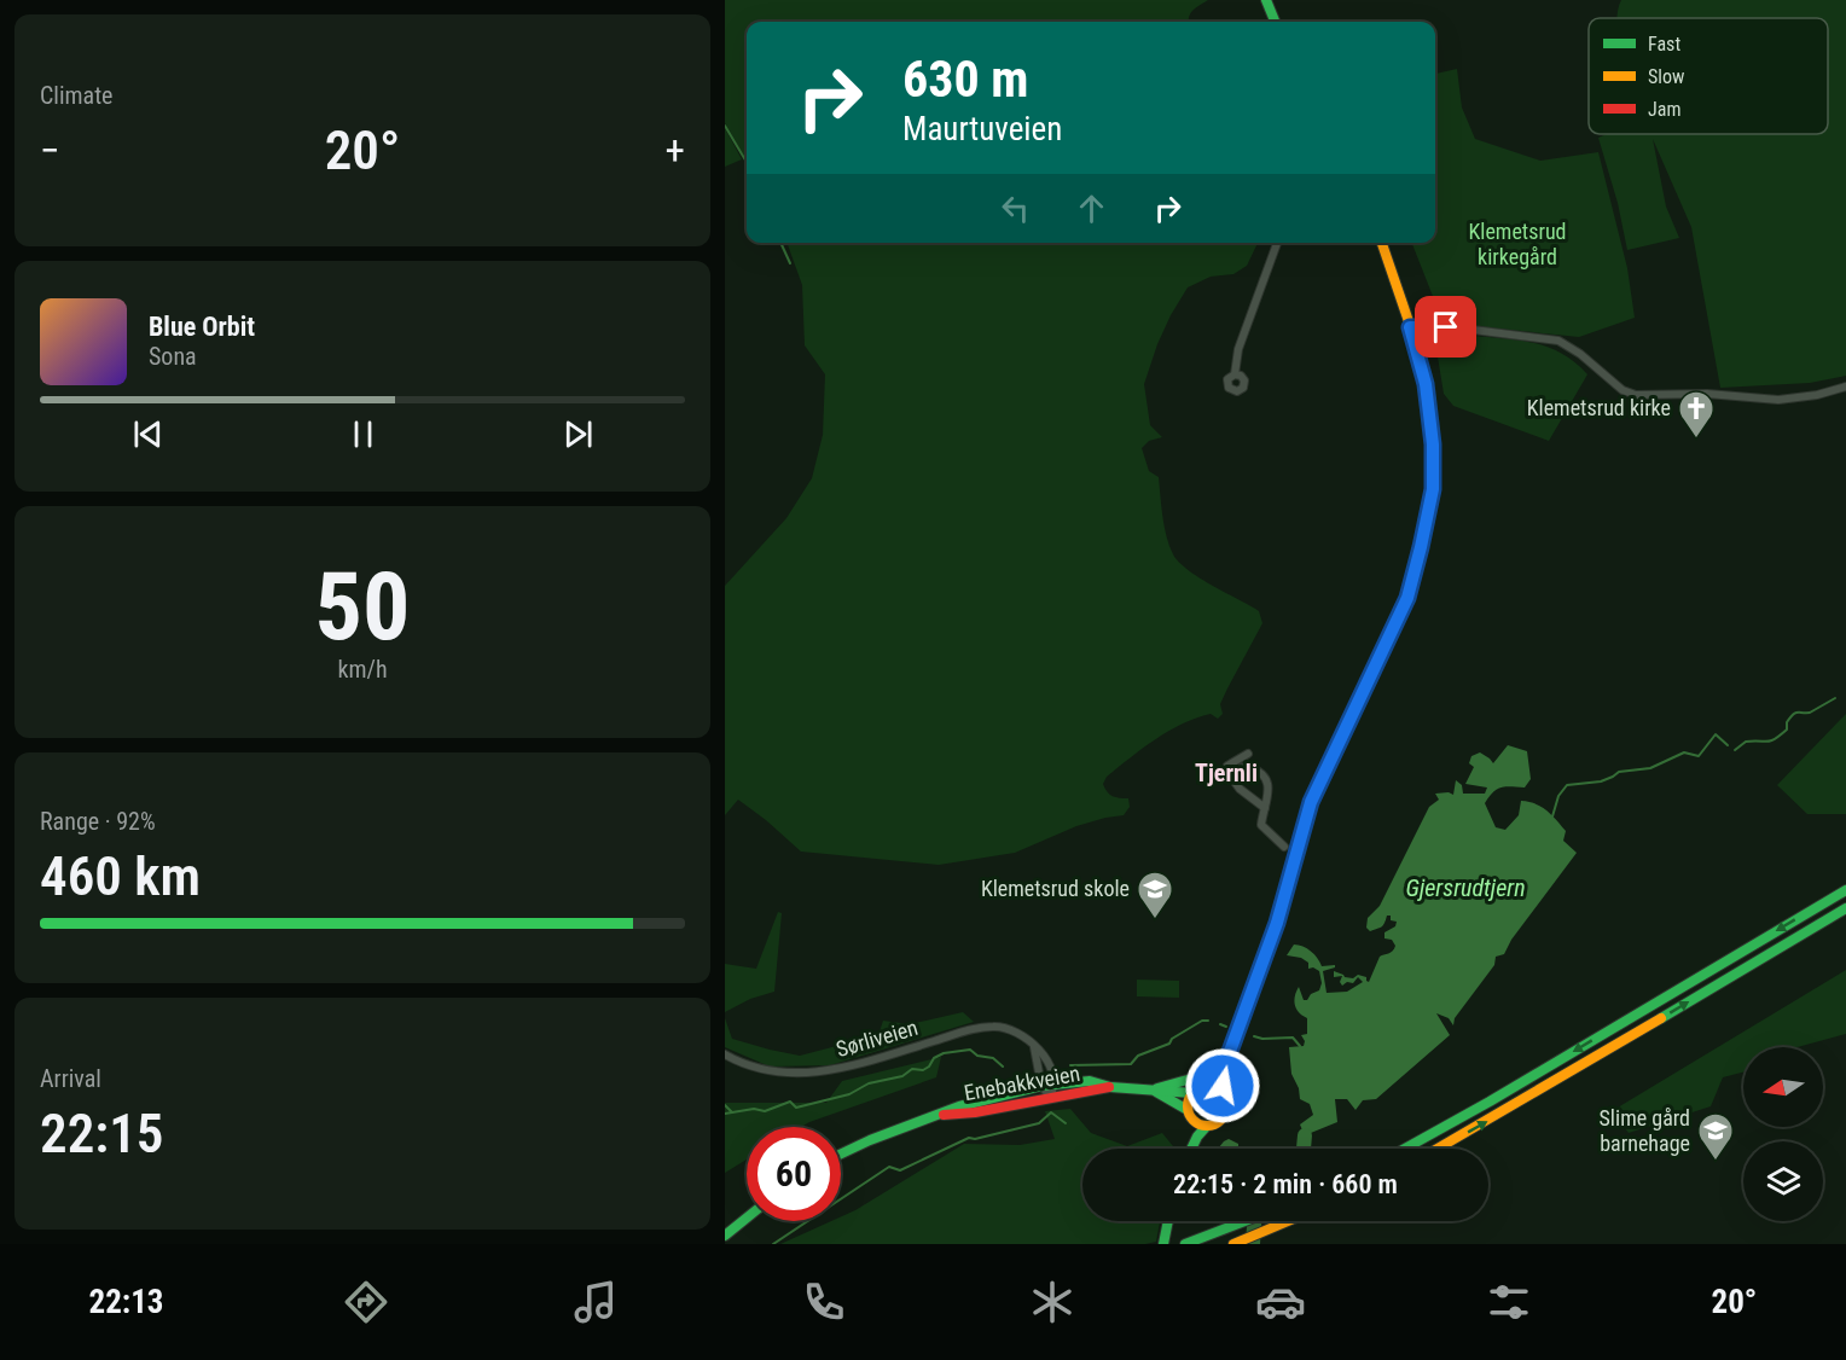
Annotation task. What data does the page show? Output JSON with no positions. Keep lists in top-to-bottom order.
{
  "streets": {
    "main road": ["Enebakkveien"],
    "street": ["Sørliveien"]
  },
  "crossings": [
    ["Sørliveien", "Enebakkveien"]
  ],
  "districts": ["Tjernli"],
  "water": ["Gjersrudtjern"],
  "parks": ["Klemetsrud kirkegård"],
  "places": {
    "church": ["Klemetsrud kirke"],
    "school or university": ["Klemetsrud skole", "Slime gård barnehage"]
  },
  "legend": ["Fast", "Slow", "Jam"],
  "north": "left",
  "page": {
    "tile": [
      "Climate",
      ["50", "km/h"],
      ["Range · 92%", "460 km"],
      ["Arrival", "22:15"]
    ],
    "turn": ["630 m", "Maurtuveien"],
    "heat": ["−", "20°", "+"],
    "song": ["Blue Orbit", "Sona"],
    "limit": "60",
    "trip": "22:15 · 2 min · 660 m",
    "tabs": ["22:13", "20°"]
  }
}
